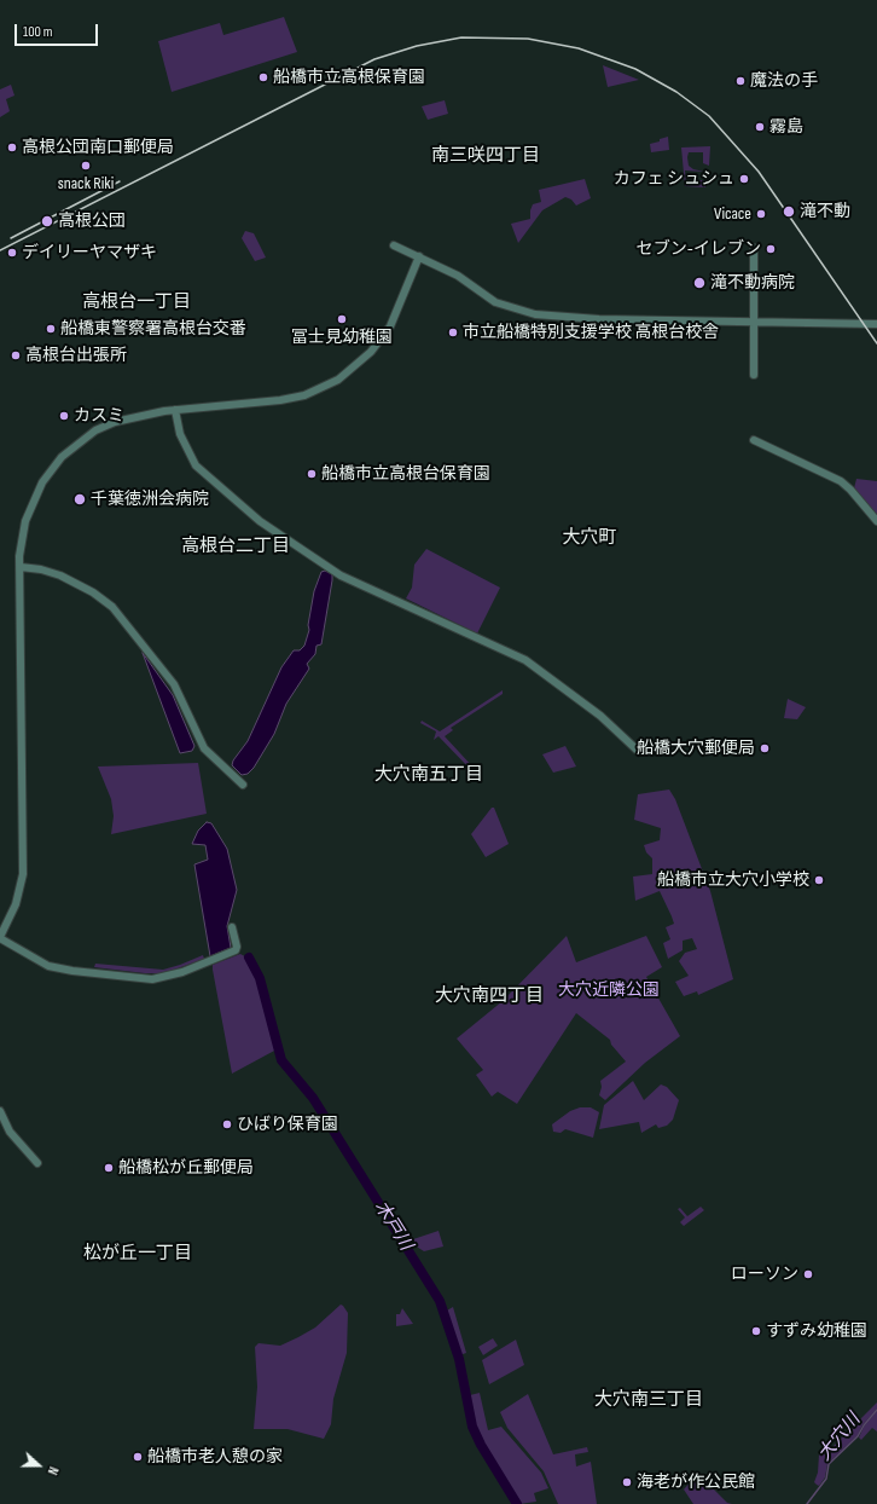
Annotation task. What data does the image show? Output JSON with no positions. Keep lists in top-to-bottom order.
{
  "districts": [
    "南三咲四丁目",
    "高根台一丁目",
    "大穴町",
    "高根台二丁目",
    "大穴南五丁目",
    "大穴南四丁目",
    "松が丘一丁目",
    "大穴南三丁目"
  ],
  "water": ["木戸川", "大穴川"],
  "parks": ["大穴近隣公園"],
  "places": [
    "船橋市立高根保育園",
    "魔法の手",
    "霧島",
    "高根公団南口郵便局",
    "snack Riki",
    "カフェ シュシュ",
    "滝不動",
    "Vicace",
    "高根公団",
    "セブン-イレブン",
    "デイリーヤマザキ",
    "滝不動病院",
    "冨士見幼稚園",
    "船橋東警察署高根台交番",
    "市立船橋特別支援学校 高根台校舎",
    "高根台出張所",
    "カスミ",
    "船橋市立高根台保育園",
    "千葉徳洲会病院",
    "船橋大穴郵便局",
    "船橋市立大穴小学校",
    "ひばり保育園",
    "船橋松が丘郵便局",
    "ローソン",
    "すずみ幼稚園",
    "船橋市老人憩の家",
    "海老が作公民館"
  ],
  "scale_bar": "100 m",
  "north": "right"
}
